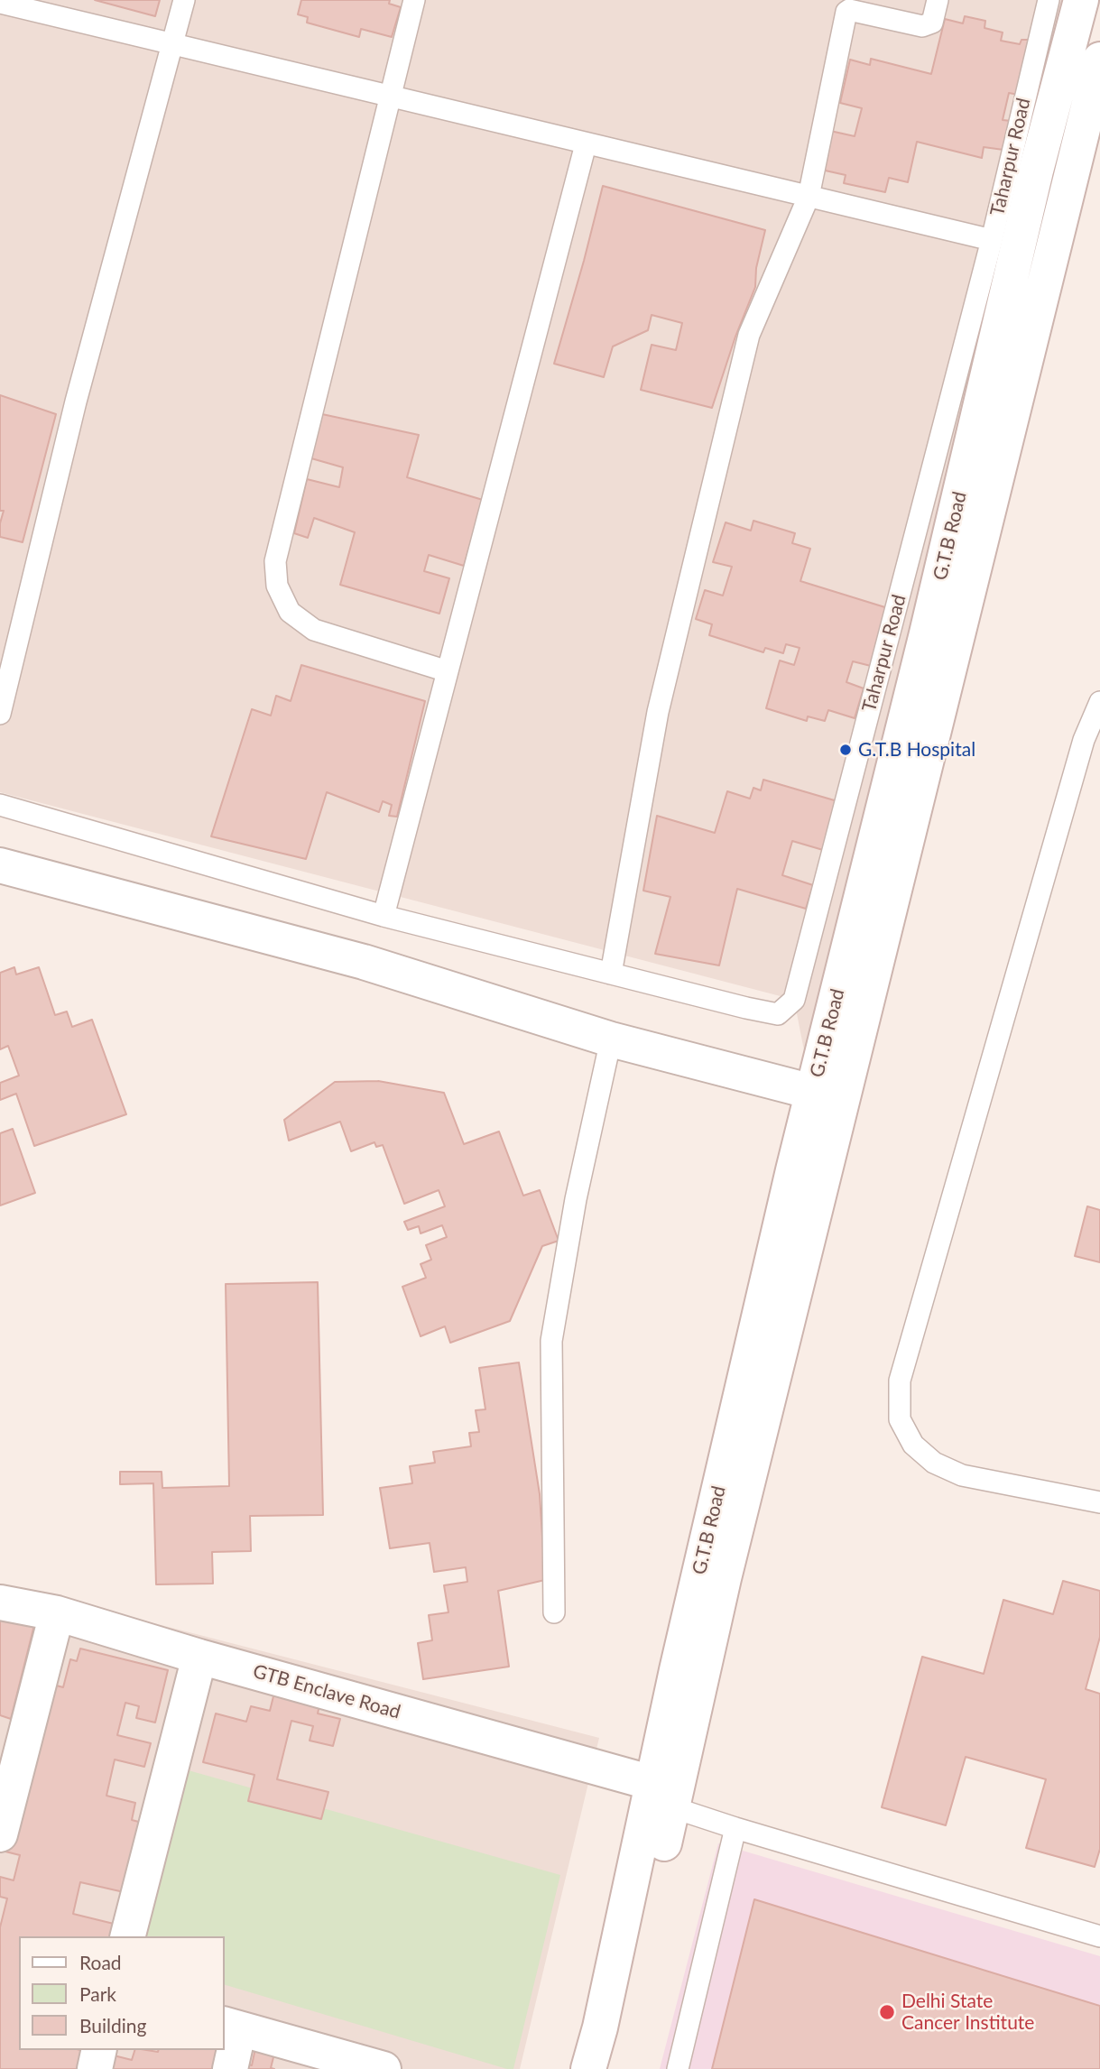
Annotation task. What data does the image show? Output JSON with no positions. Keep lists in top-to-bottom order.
{
  "streets": {
    "main road": ["G.T.B Road", "GTB Enclave Road"],
    "lane": ["Taharpur Road"]
  },
  "crossings": [
    ["G.T.B Road", "GTB Enclave Road"]
  ],
  "places": ["G.T.B Hospital", "Delhi State Cancer Institute"],
  "legend": ["Road", "Park", "Building"]
}
